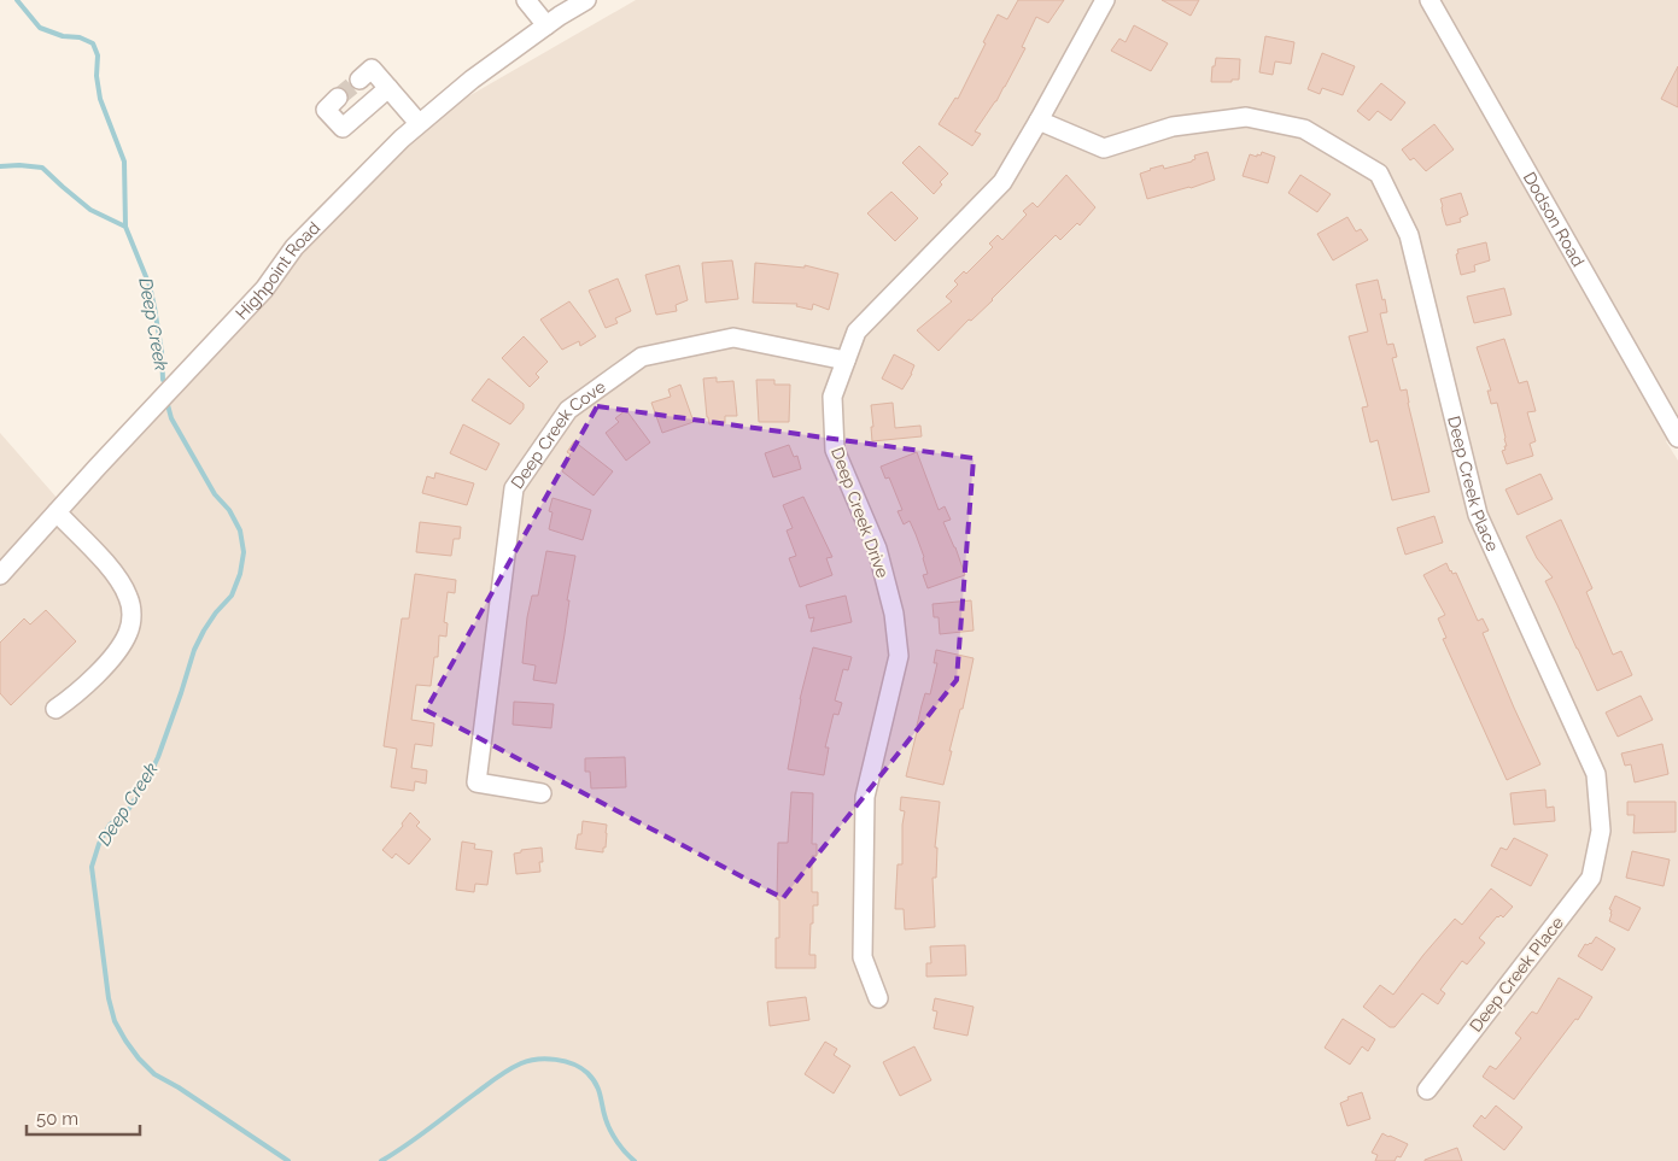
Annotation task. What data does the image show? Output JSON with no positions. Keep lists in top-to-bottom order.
{
  "streets": {
    "street": [
      "Dodson Road",
      "Highpoint Road",
      "Deep Creek Cove",
      "Deep Creek Place",
      "Deep Creek Drive"
    ]
  },
  "crossings": [
    ["Deep Creek Cove", "Deep Creek Drive"],
    ["Deep Creek Place", "Deep Creek Drive"]
  ],
  "water": ["Deep Creek"],
  "scale_bar": "50 m"
}
